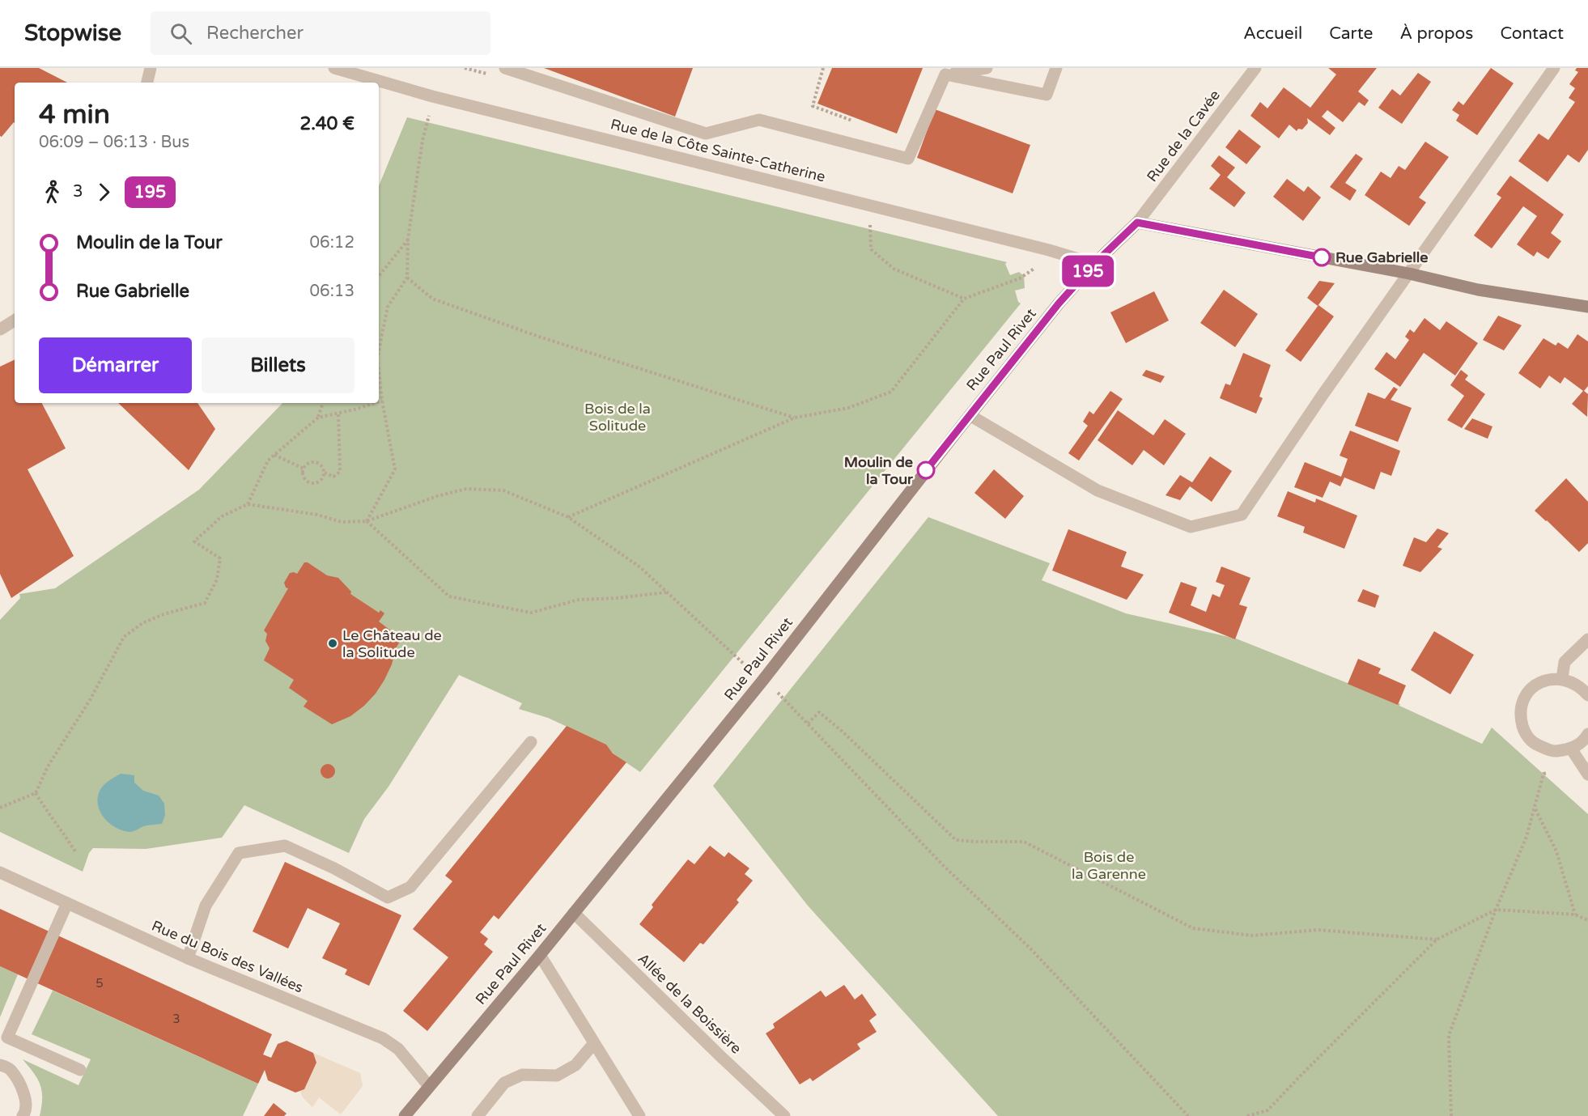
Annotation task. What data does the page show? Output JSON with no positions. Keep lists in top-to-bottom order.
{
  "streets": {
    "street": [
      "Rue de la Cavée",
      "Rue de la Côte Sainte-Catherine",
      "Rue Paul Rivet",
      "Rue du Bois des Vallées",
      "Allée de la Boissière"
    ]
  },
  "crossings": [
    ["Rue de la Cavée", "Rue Paul Rivet"],
    ["Rue de la Côte Sainte-Catherine", "Rue Paul Rivet"],
    ["Rue Paul Rivet", "Rue du Bois des Vallées"],
    ["Rue Paul Rivet", "Allée de la Boissière"]
  ],
  "parks": ["Bois de la Solitude", "Bois de la Garenne"],
  "places": ["Rue Gabrielle", "Moulin de la Tour", "Le Château de la Solitude"],
  "lines": ["bus line 195"],
  "house_numbers": ["5", "3"],
  "page": {
    "header": "Stopwise",
    "search": "Rechercher",
    "nav": [
      "Accueil",
      "Carte",
      "À propos",
      "Contact"
    ],
    "on_map": "195",
    "heading": ["4 min", "06:09 – 06:13 · Bus", "2.40 €"],
    "legs": ["3", "195"],
    "list": [
      {
        "name": "Moulin de la Tour",
        "value": "06:12"
      },
      {
        "name": "Rue Gabrielle",
        "value": "06:13"
      }
    ],
    "buttons": ["Démarrer", "Billets"]
  }
}
